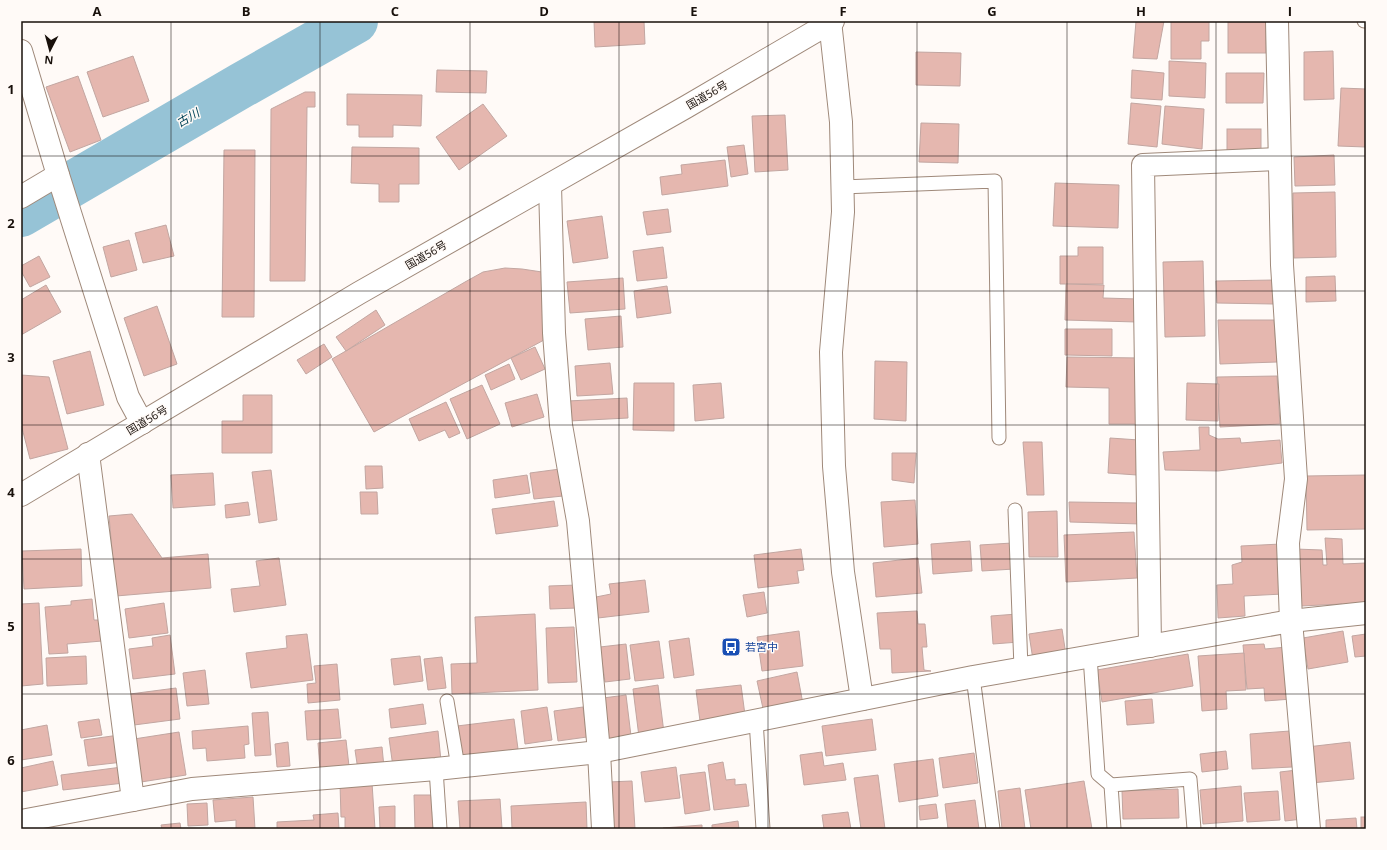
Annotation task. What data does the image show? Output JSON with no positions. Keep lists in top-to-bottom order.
{
  "streets": {
    "main road": ["国道56号"]
  },
  "water": ["古川"],
  "places": {
    "bus stop": ["若宮中"]
  },
  "north": "bottom",
  "grid": {
    "columns": [
      "A",
      "B",
      "C",
      "D",
      "E",
      "F",
      "G",
      "H",
      "I"
    ],
    "rows": [
      "1",
      "2",
      "3",
      "4",
      "5",
      "6"
    ]
  }
}
